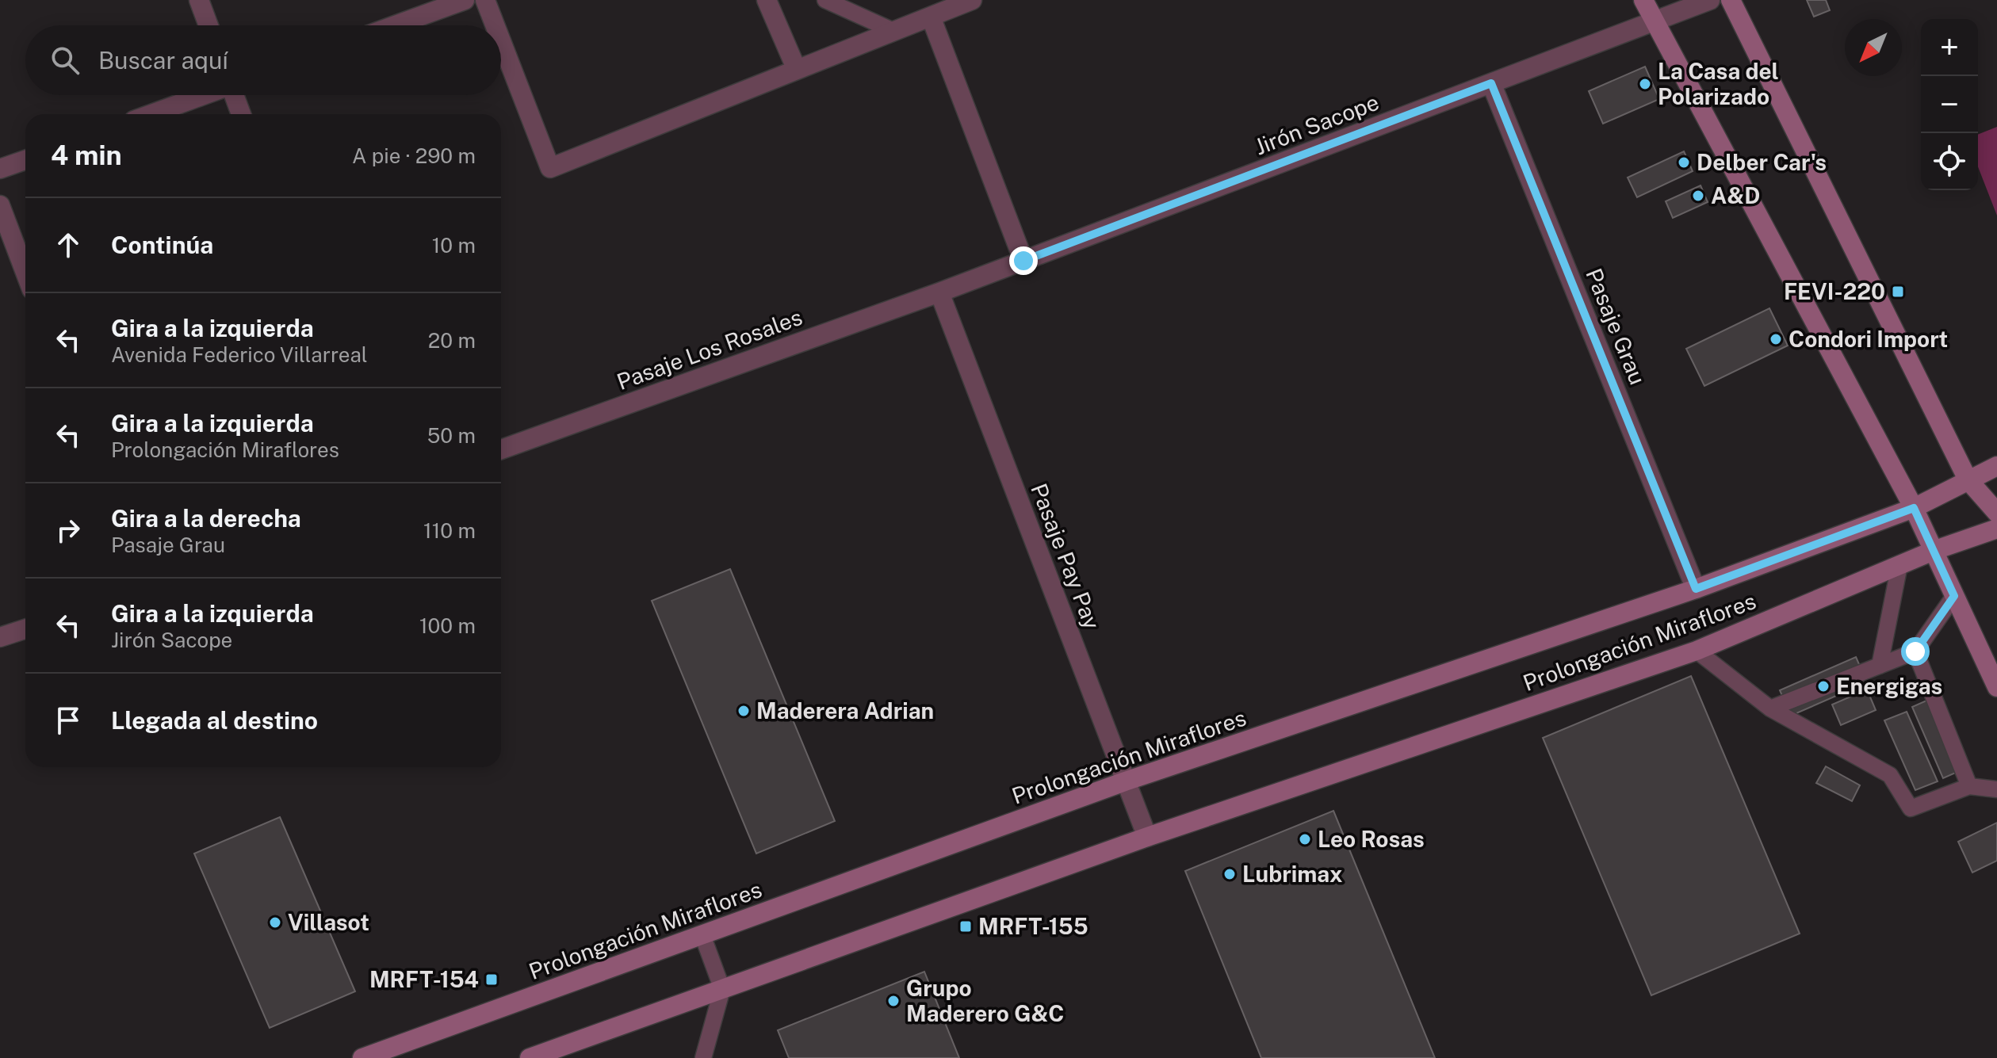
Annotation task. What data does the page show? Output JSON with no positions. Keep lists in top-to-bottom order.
{
  "streets": {
    "main road": ["Prolongación Miraflores"],
    "street": [
      "Jirón Sacope",
      "Pasaje Grau",
      "Pasaje Los Rosales",
      "Pasaje Pay Pay"
    ]
  },
  "crossings": [
    ["Jirón Sacope", "Pasaje Grau"],
    ["Jirón Sacope", "Pasaje Los Rosales"],
    ["Jirón Sacope", "Pasaje Pay Pay"],
    ["Pasaje Grau", "Prolongación Miraflores"],
    ["Pasaje Los Rosales", "Pasaje Pay Pay"],
    ["Pasaje Pay Pay", "Prolongación Miraflores"]
  ],
  "places": {
    "other": [
      "La Casa del Polarizado",
      "Delber Car's",
      "A&D",
      "Condori Import",
      "Energigas",
      "Maderera Adrian",
      "Leo Rosas",
      "Lubrimax",
      "Villasot",
      "Grupo Maderero G&C"
    ],
    "transit": ["FEVI-220", "MRFT-155", "MRFT-154"]
  },
  "north": "bottom left",
  "page": {
    "map_buttons": ["+", "−"],
    "search": "Buscar aquí",
    "heading": ["4 min", "A pie · 290 m"],
    "list": [
      ["Continúa", "10 m"],
      ["Gira a la izquierda", "Avenida Federico Villarreal", "20 m"],
      ["Gira a la izquierda", "Prolongación Miraflores", "50 m"],
      ["Gira a la derecha", "Pasaje Grau", "110 m"],
      ["Gira a la izquierda", "Jirón Sacope", "100 m"],
      "Llegada al destino"
    ]
  }
}
